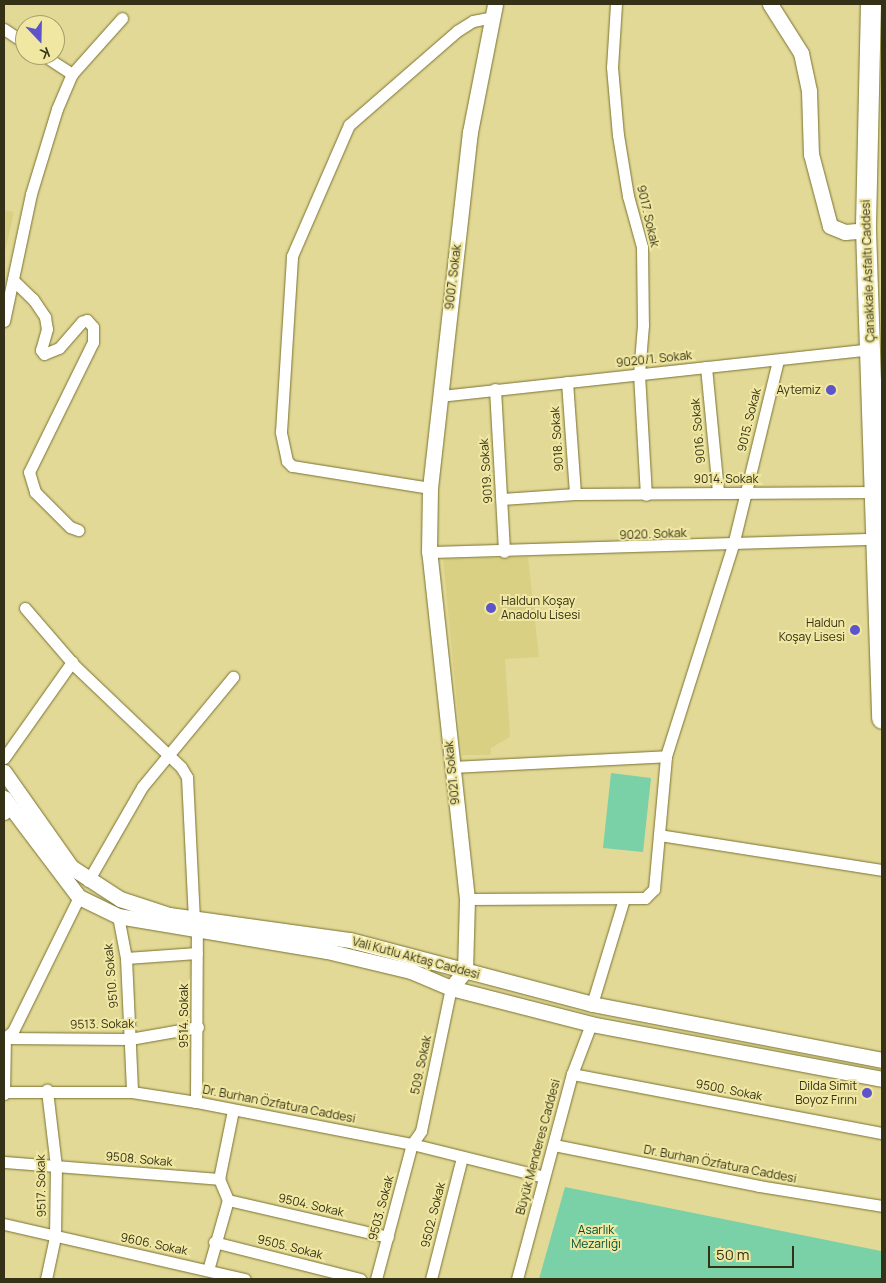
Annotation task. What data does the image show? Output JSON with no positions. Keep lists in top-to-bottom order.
{
  "streets": {
    "highway": ["Çanakkale Asfaltı Caddesi"],
    "street": [
      "9017. Sokak",
      "9007. Sokak",
      "9020/1. Sokak",
      "9015. Sokak",
      "9016. Sokak",
      "9018. Sokak",
      "9019. Sokak",
      "9014. Sokak",
      "9020. Sokak",
      "9021. Sokak",
      "Vali Kutlu Aktaş Caddesi",
      "9510. Sokak",
      "9514. Sokak",
      "9513. Sokak",
      "509. Sokak",
      "9500. Sokak",
      "Dr. Burhan Özfatura Caddesi",
      "Büyük Menderes Caddesi",
      "9508. Sokak",
      "9517. Sokak",
      "9504. Sokak",
      "9503. Sokak",
      "9502. Sokak",
      "9606. Sokak",
      "9505. Sokak"
    ]
  },
  "crossings": [
    ["9017. Sokak", "9020/1. Sokak"],
    ["9017. Sokak", "9014. Sokak"],
    ["Çanakkale Asfaltı Caddesi", "9020/1. Sokak"],
    ["Çanakkale Asfaltı Caddesi", "9014. Sokak"],
    ["Çanakkale Asfaltı Caddesi", "9020. Sokak"],
    ["9007. Sokak", "9020/1. Sokak"],
    ["9007. Sokak", "9020. Sokak"],
    ["9007. Sokak", "9021. Sokak"],
    ["9020/1. Sokak", "9015. Sokak"],
    ["9020/1. Sokak", "9016. Sokak"],
    ["9020/1. Sokak", "9018. Sokak"],
    ["9020/1. Sokak", "9019. Sokak"],
    ["9015. Sokak", "9014. Sokak"],
    ["9015. Sokak", "9020. Sokak"],
    ["9015. Sokak", "9021. Sokak"],
    ["9016. Sokak", "9014. Sokak"],
    ["9018. Sokak", "9014. Sokak"],
    ["9019. Sokak", "9014. Sokak"],
    ["9019. Sokak", "9020. Sokak"],
    ["9020. Sokak", "9021. Sokak"],
    ["9021. Sokak", "Vali Kutlu Aktaş Caddesi"],
    ["Vali Kutlu Aktaş Caddesi", "9510. Sokak"],
    ["Vali Kutlu Aktaş Caddesi", "9514. Sokak"],
    ["Vali Kutlu Aktaş Caddesi", "509. Sokak"],
    ["Vali Kutlu Aktaş Caddesi", "Büyük Menderes Caddesi"],
    ["9510. Sokak", "9513. Sokak"],
    ["9510. Sokak", "Dr. Burhan Özfatura Caddesi"],
    ["9514. Sokak", "9513. Sokak"],
    ["9514. Sokak", "Dr. Burhan Özfatura Caddesi"],
    ["509. Sokak", "Dr. Burhan Özfatura Caddesi"],
    ["509. Sokak", "9503. Sokak"],
    ["9500. Sokak", "Büyük Menderes Caddesi"],
    ["Dr. Burhan Özfatura Caddesi", "Büyük Menderes Caddesi"],
    ["Dr. Burhan Özfatura Caddesi", "9517. Sokak"],
    ["Dr. Burhan Özfatura Caddesi", "9503. Sokak"],
    ["Dr. Burhan Özfatura Caddesi", "9502. Sokak"],
    ["9508. Sokak", "9517. Sokak"],
    ["9517. Sokak", "9606. Sokak"],
    ["9504. Sokak", "9503. Sokak"]
  ],
  "parks": ["Asarlık Mezarlığı"],
  "places": [
    "Aytemiz",
    "Haldun Koşay Anadolu Lisesi",
    "Haldun Koşay Lisesi",
    "Dilda Simit Boyoz Fırını"
  ],
  "scale_bar": "50 m",
  "north": "bottom"
}
